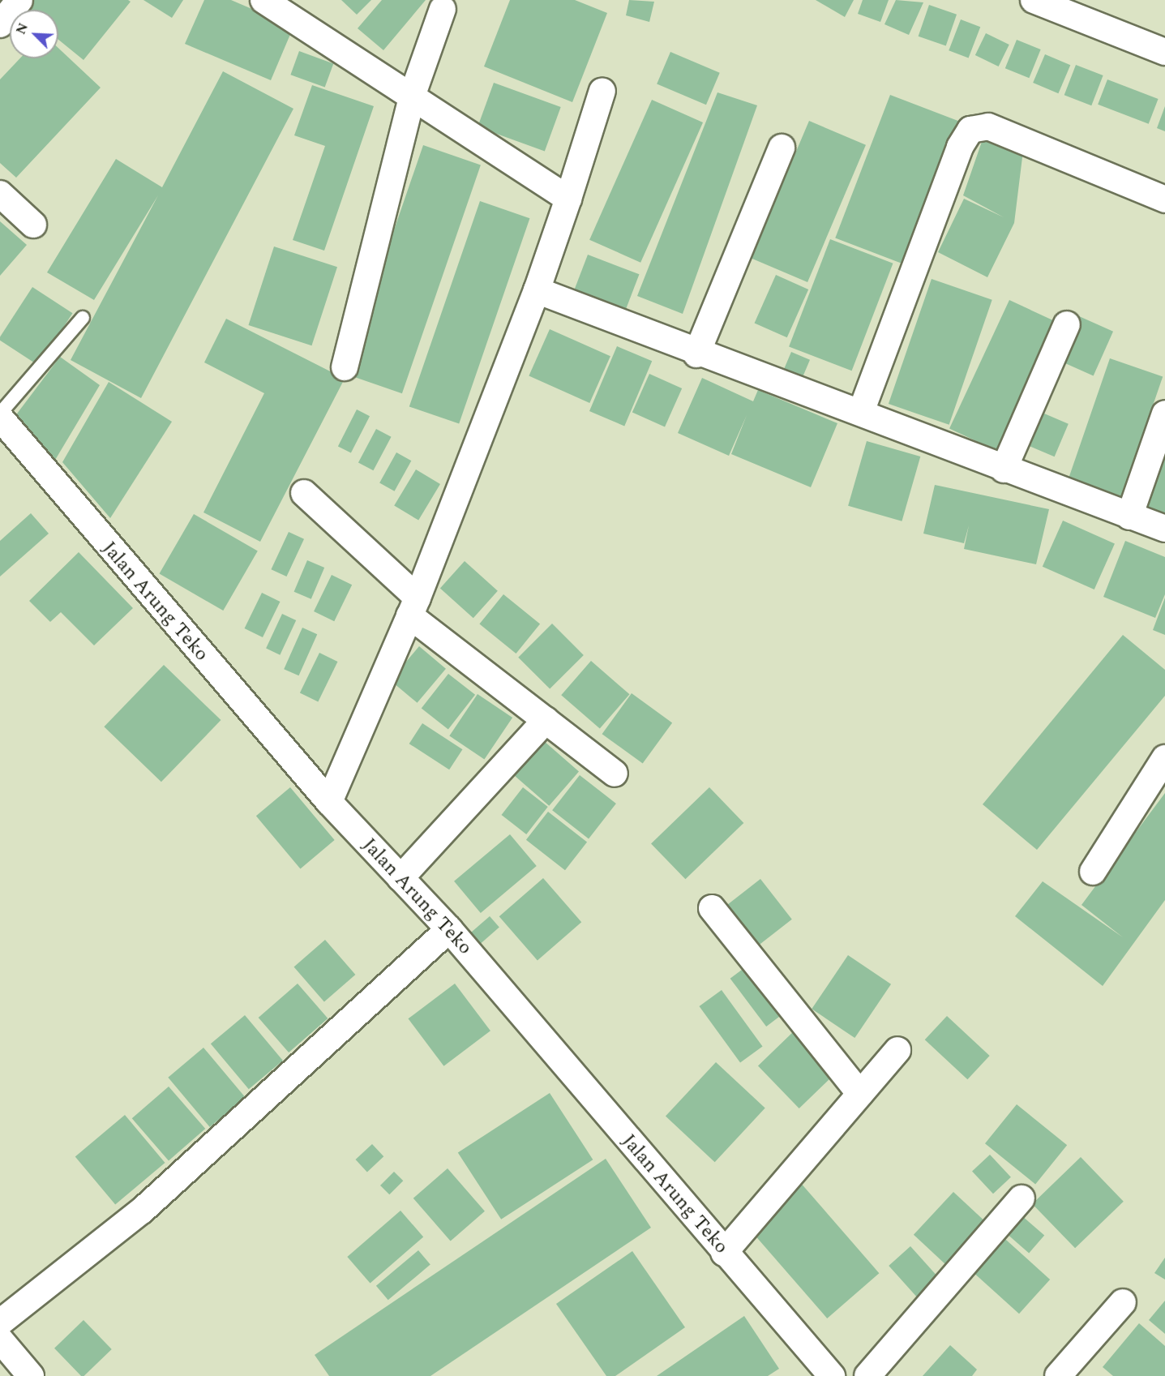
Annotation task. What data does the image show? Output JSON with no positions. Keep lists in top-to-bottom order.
{
  "streets": {
    "street": ["Jalan Arung Teko"]
  },
  "north": "top left"
}
